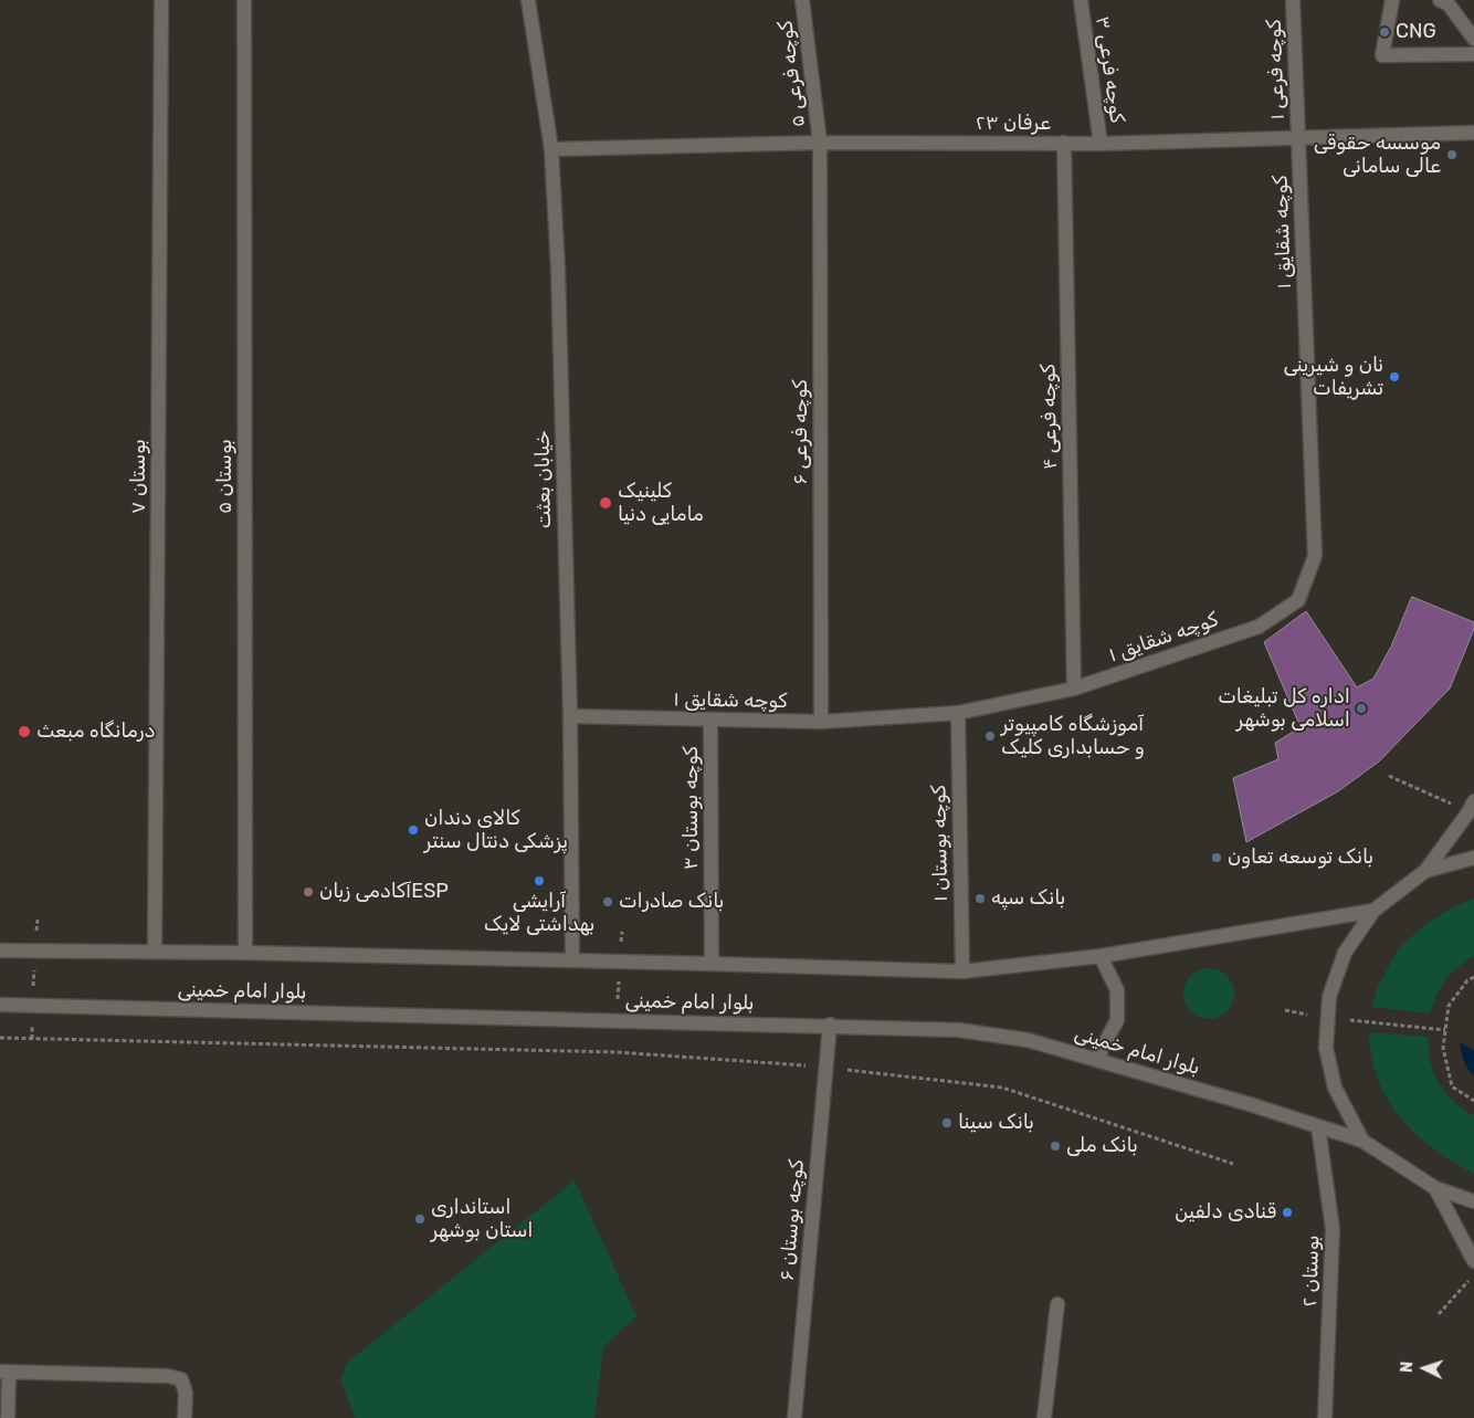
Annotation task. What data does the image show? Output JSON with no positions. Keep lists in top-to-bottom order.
{
  "streets": {
    "street": [
      "کوچه فرعی ۳",
      "کوچه فرعی ۱",
      "کوچه فرعی ۵",
      "عرفان ۲۳",
      "کوچه شقایق ۱",
      "کوچه فرعی ۴",
      "کوچه فرعی ۶",
      "بوستان ۷",
      "بوستان ۵",
      "خیابان بعثت",
      "کوچه بوستان ۳",
      "کوچه بوستان ۱",
      "بلوار امام خمینی",
      "کوچه بوستان ۶",
      "بوستان ۲"
    ]
  },
  "crossings": [
    ["کوچه فرعی ۳", "عرفان ۲۳"],
    ["کوچه فرعی ۱", "عرفان ۲۳"],
    ["کوچه فرعی ۱", "کوچه شقایق ۱"],
    ["کوچه فرعی ۵", "عرفان ۲۳"],
    ["کوچه فرعی ۵", "کوچه فرعی ۶"],
    ["عرفان ۲۳", "کوچه شقایق ۱"],
    ["عرفان ۲۳", "کوچه فرعی ۴"],
    ["عرفان ۲۳", "کوچه فرعی ۶"],
    ["عرفان ۲۳", "خیابان بعثت"],
    ["کوچه شقایق ۱", "کوچه فرعی ۴"],
    ["کوچه شقایق ۱", "کوچه فرعی ۶"],
    ["کوچه شقایق ۱", "خیابان بعثت"],
    ["کوچه شقایق ۱", "کوچه بوستان ۳"],
    ["کوچه شقایق ۱", "کوچه بوستان ۱"],
    ["بوستان ۷", "بلوار امام خمینی"],
    ["بوستان ۵", "بلوار امام خمینی"],
    ["خیابان بعثت", "بلوار امام خمینی"],
    ["کوچه بوستان ۳", "بلوار امام خمینی"],
    ["کوچه بوستان ۱", "بلوار امام خمینی"],
    ["بلوار امام خمینی", "کوچه بوستان ۶"],
    ["بلوار امام خمینی", "بوستان ۲"]
  ],
  "places": [
    "CNG",
    "موسسه حقوقی عالی سامانی",
    "نان و شیرینی تشریفات",
    "کلینیک مامایی دنیا",
    "اداره کل تبلیغات اسلامی بوشهر",
    "درمانگاه مبعث",
    "آموزشگاه کامپیوتر و حسابداری کلیک",
    "کالای دندان پزشکی دنتال سنتر",
    "بانک توسعه تعاون",
    "آرایشی بهداشتی لایک",
    "آکادمی زبانESP",
    "بانک سپه",
    "بانک صادرات",
    "بانک سینا",
    "بانک ملی",
    "قنادی دلفین",
    "استانداری استان بوشهر"
  ],
  "north": "left"
}
